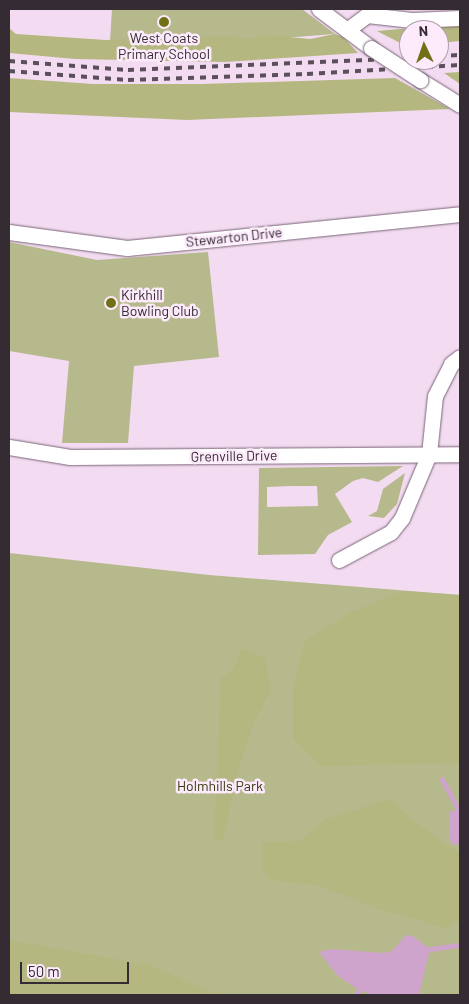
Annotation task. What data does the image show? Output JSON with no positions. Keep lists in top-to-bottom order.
{
  "streets": {
    "street": ["Stewarton Drive", "Grenville Drive"]
  },
  "parks": ["Holmhills Park"],
  "places": ["West Coats Primary School", "Kirkhill Bowling Club"],
  "scale_bar": "50 m",
  "north": "top"
}
